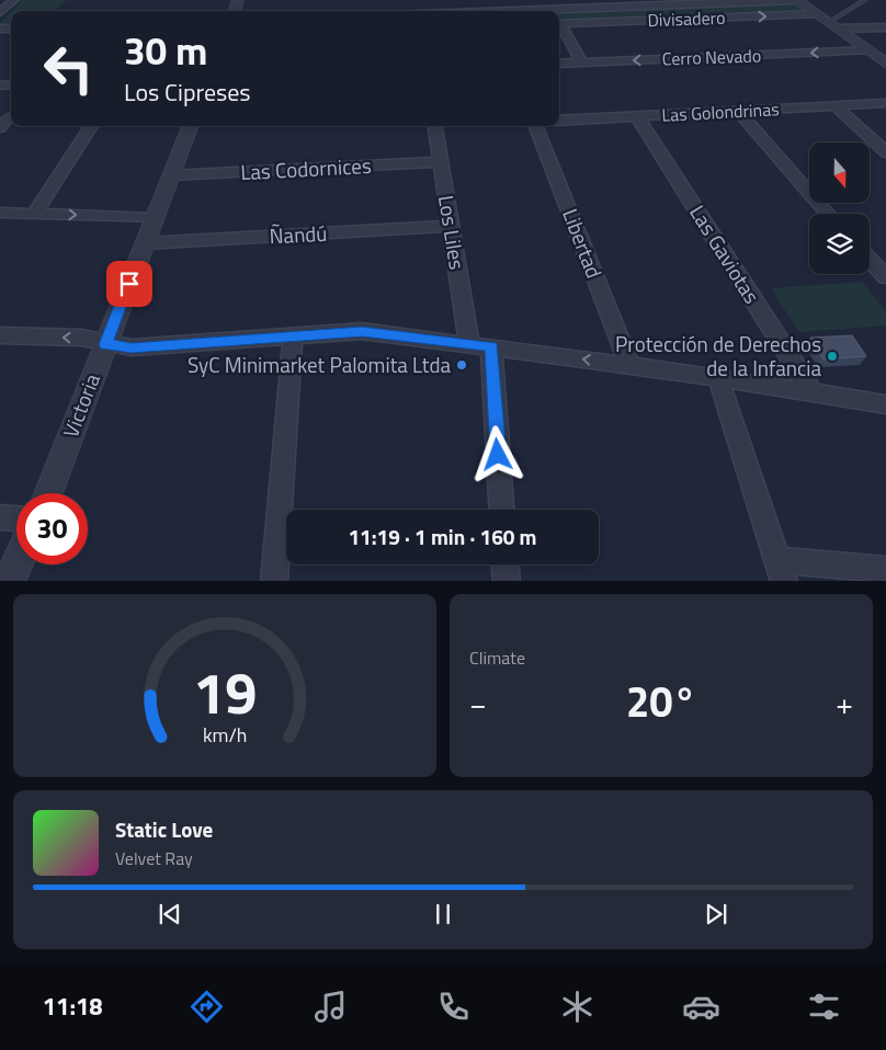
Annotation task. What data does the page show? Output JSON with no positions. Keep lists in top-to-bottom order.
{
  "streets": {
    "street": [
      "Divisadero",
      "Cerro Nevado",
      "Las Golondrinas",
      "Las Codornices",
      "Los Liles",
      "Ñandú",
      "Libertad",
      "Las Gaviotas",
      "Victoria"
    ]
  },
  "crossings": [
    ["Las Golondrinas", "Las Gaviotas"],
    ["Las Codornices", "Los Liles"],
    ["Las Codornices", "Victoria"],
    ["Los Liles", "Ñandú"],
    ["Ñandú", "Victoria"]
  ],
  "one_way": ["Cerro Nevado"],
  "places": ["Protección de Derechos de la Infancia", "SyC Minimarket Palomita Ltda"],
  "north": "bottom",
  "page": {
    "turn": ["30 m", "Los Cipreses"],
    "limit": "30",
    "trip": "11:19 · 1 min · 160 m",
    "tile": "Climate",
    "heat": ["−", "20°", "+"],
    "song": ["Static Love", "Velvet Ray"],
    "tabs": "11:18",
    "gauge": ["19", "km/h"]
  }
}
